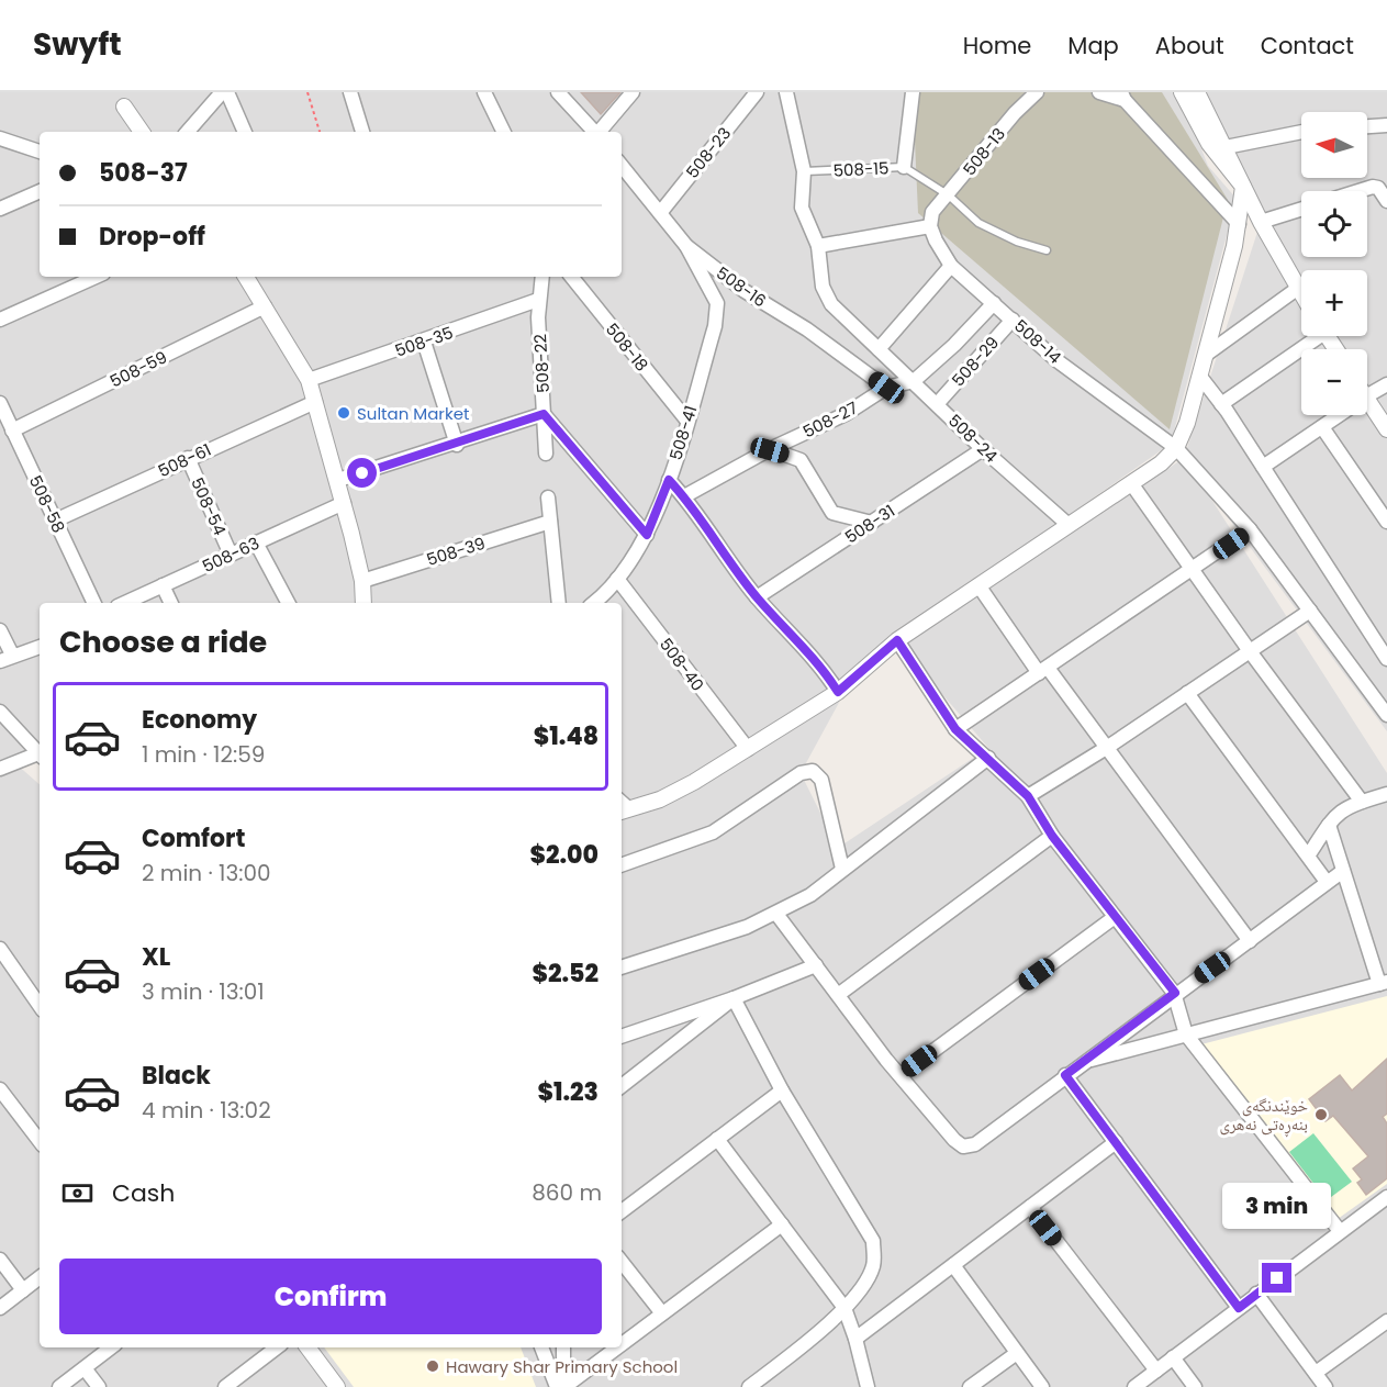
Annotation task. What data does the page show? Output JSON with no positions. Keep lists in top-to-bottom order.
{
  "streets": {
    "street": [
      "508-13",
      "508-23",
      "508-16",
      "508-35",
      "508-14",
      "508-18",
      "508-29",
      "508-22",
      "508-59",
      "508-27",
      "508-41",
      "508-24",
      "508-61",
      "508-58",
      "508-54",
      "508-31",
      "508-39",
      "508-63",
      "508-40"
    ],
    "lane": ["508-15"]
  },
  "crossings": [
    ["508-13", "508-15"],
    ["508-13", "508-14"],
    ["508-23", "508-16"],
    ["508-15", "508-24"],
    ["508-16", "508-27"],
    ["508-16", "508-41"],
    ["508-35", "508-22"],
    ["508-14", "508-29"],
    ["508-14", "508-27"],
    ["508-18", "508-41"],
    ["508-29", "508-24"],
    ["508-59", "508-58"],
    ["508-27", "508-24"],
    ["508-41", "508-40"],
    ["508-24", "508-31"],
    ["508-61", "508-58"],
    ["508-61", "508-54"],
    ["508-54", "508-63"]
  ],
  "places": ["Sultan Market", "خوێندنگەی بنەڕەتی نەهری", "Hawary Shar Primary School"],
  "north": "left",
  "page": {
    "header": "Swyft",
    "nav": [
      "Home",
      "Map",
      "About",
      "Contact"
    ],
    "map_buttons": ["+", "−"],
    "banner": ["508-37", "Drop-off"],
    "heading": "Choose a ride",
    "list": [
      {
        "name": "Economy",
        "note": "1 min · 12:59",
        "value": "$1.48"
      },
      {
        "name": "Comfort",
        "note": "2 min · 13:00",
        "value": "$2.00"
      },
      {
        "name": "XL",
        "note": "3 min · 13:01",
        "value": "$2.52"
      },
      {
        "name": "Black",
        "note": "4 min · 13:02",
        "value": "$1.23"
      }
    ],
    "pay": ["Cash", "860 m"],
    "bubble": "3 min",
    "buttons": "Confirm"
  }
}
